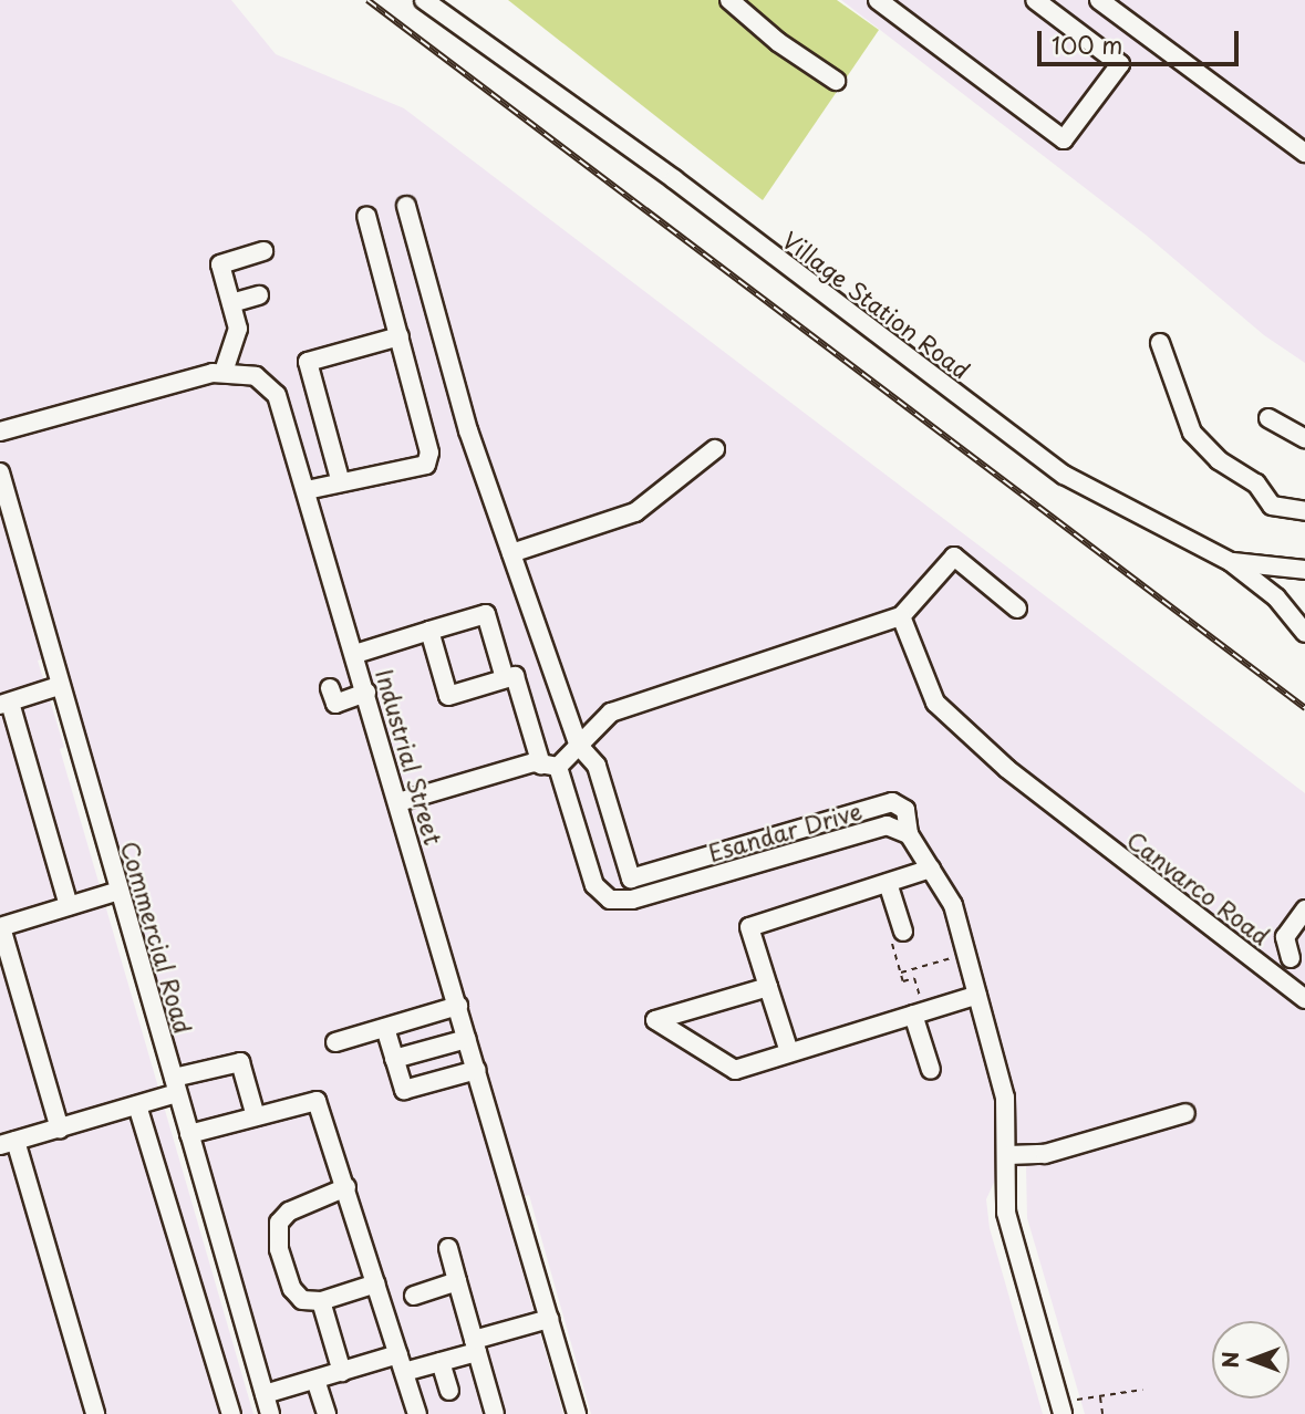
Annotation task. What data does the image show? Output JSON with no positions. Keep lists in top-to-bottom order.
{
  "streets": {
    "street": [
      "Village Station Road",
      "Industrial Street",
      "Esandar Drive",
      "Canvarco Road",
      "Commercial Road"
    ]
  },
  "scale_bar": "100 m",
  "north": "left"
}
